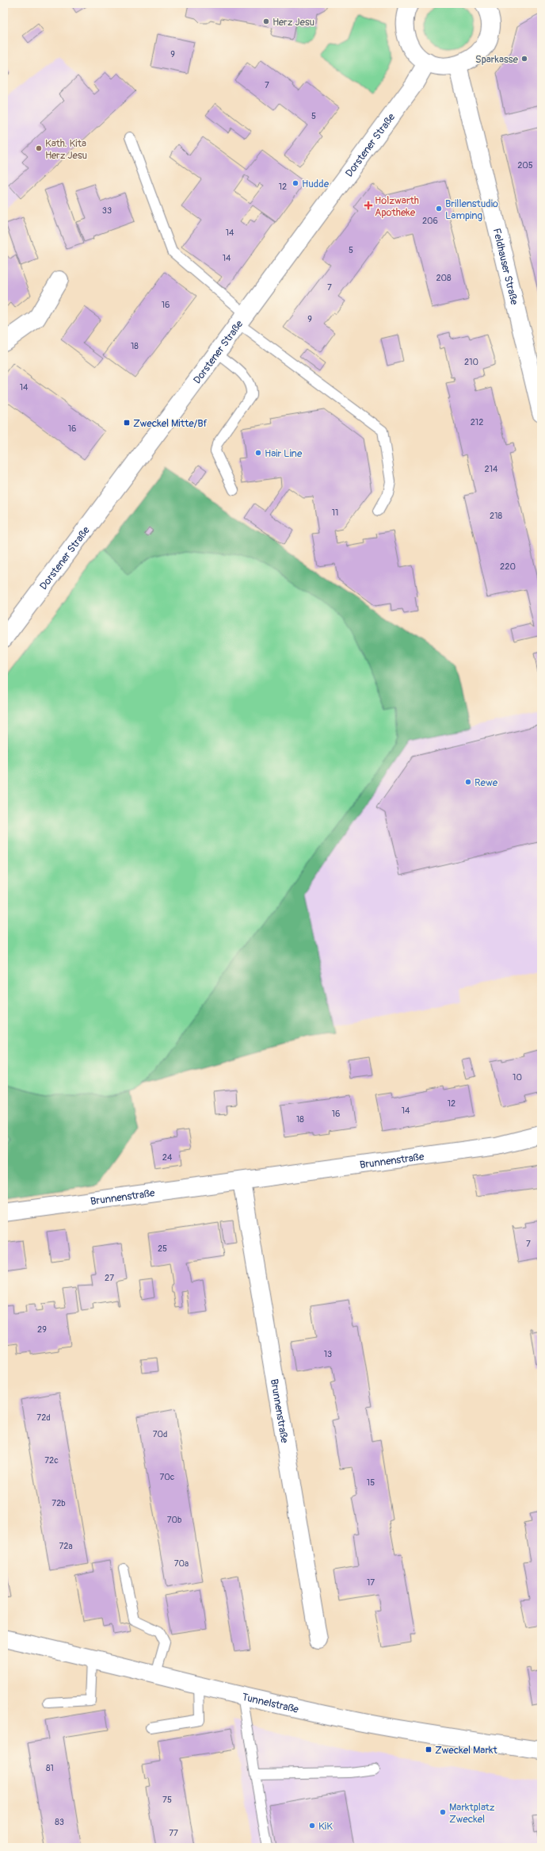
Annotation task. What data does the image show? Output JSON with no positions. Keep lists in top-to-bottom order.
{
  "streets": {
    "street": [
      "Dorstener Straße",
      "Feldhauser Straße",
      "Brunnenstraße",
      "Tunnelstraße"
    ]
  },
  "places": {
    "other": [
      "Herz Jesu",
      "Sparkasse",
      "Kath. Kita Herz Jesu",
      "Hudde",
      "Brillenstudio Lamping",
      "Hair Line",
      "Rewe",
      "Marktplatz Zweckel",
      "KiK"
    ],
    "health": ["Holzwarth Apotheke"],
    "transit": ["Zweckel Mitte/Bf", "Zweckel Markt"]
  },
  "house_numbers": [
    "9",
    "7",
    "5",
    "205",
    "12",
    "33",
    "206",
    "14",
    "5",
    "14",
    "208",
    "7",
    "16",
    "9",
    "18",
    "210",
    "14",
    "212",
    "16",
    "214",
    "11",
    "218",
    "220",
    "10",
    "12",
    "14",
    "16",
    "18",
    "24",
    "7",
    "25",
    "27",
    "29",
    "13",
    "72d",
    "70d",
    "72c",
    "70c",
    "15",
    "72b",
    "70b",
    "72a",
    "70a",
    "17",
    "81",
    "75",
    "83",
    "77"
  ]
}
